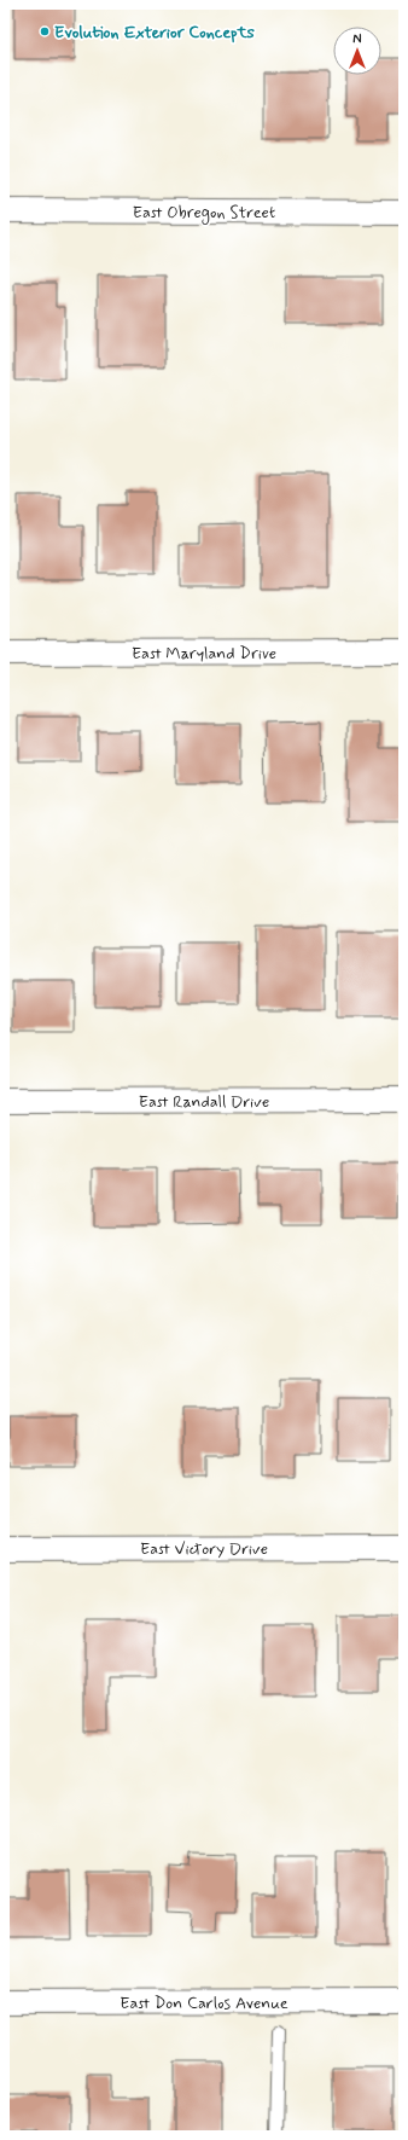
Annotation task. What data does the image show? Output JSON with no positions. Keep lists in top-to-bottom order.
{
  "streets": {
    "street": [
      "East Obregon Street",
      "East Maryland Drive",
      "East Randall Drive",
      "East Victory Drive",
      "East Don Carlos Avenue"
    ]
  },
  "places": ["Evolution Exterior Concepts"],
  "north": "top"
}
